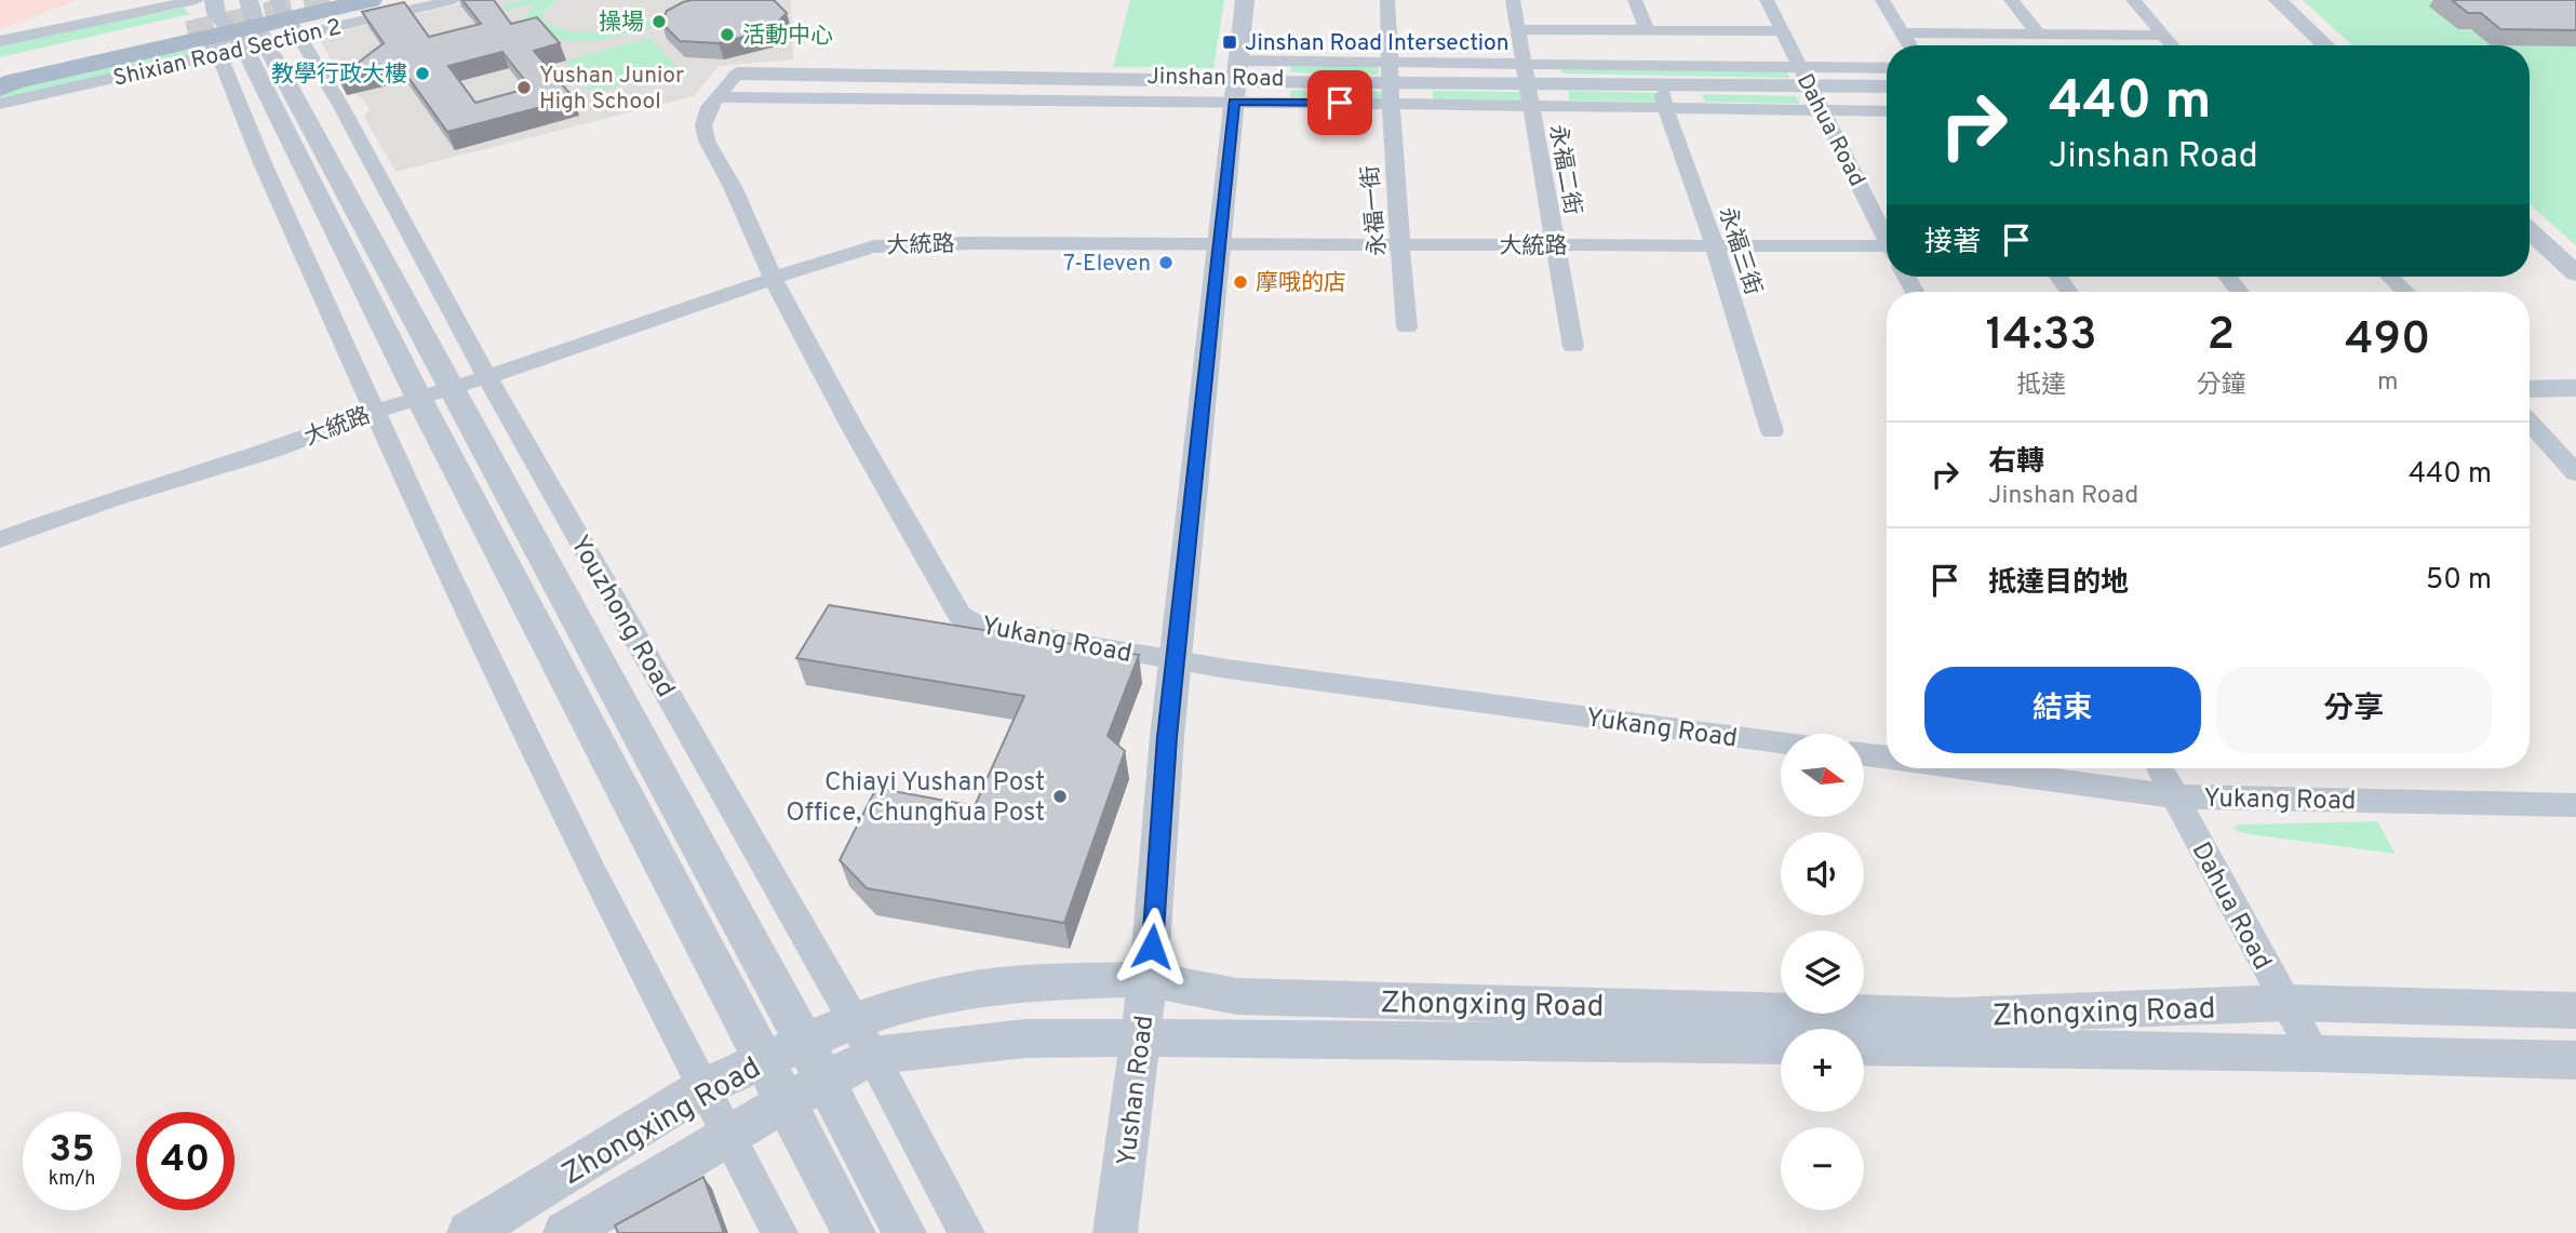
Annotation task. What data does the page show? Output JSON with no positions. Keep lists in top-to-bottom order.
{
  "streets": {
    "main road": ["Shixian Road Section 2"],
    "street": [
      "Jinshan Road",
      "Dahua Road",
      "永福二街",
      "永福一街",
      "大統路",
      "永福三街",
      "Youzhong Road",
      "Yukang Road",
      "Zhongxing Road",
      "Yushan Road"
    ]
  },
  "crossings": [
    ["Shixian Road Section 2", "Youzhong Road"],
    ["Jinshan Road", "Dahua Road"],
    ["Jinshan Road", "永福二街"],
    ["Jinshan Road", "永福一街"],
    ["Jinshan Road", "永福三街"],
    ["Jinshan Road", "Yukang Road"],
    ["Jinshan Road", "Yushan Road"],
    ["Dahua Road", "Yukang Road"],
    ["Dahua Road", "Zhongxing Road"],
    ["永福二街", "大統路"],
    ["永福一街", "大統路"],
    ["大統路", "永福三街"],
    ["大統路", "Youzhong Road"],
    ["大統路", "Yukang Road"],
    ["大統路", "Yushan Road"],
    ["Youzhong Road", "Zhongxing Road"],
    ["Yukang Road", "Yushan Road"],
    ["Zhongxing Road", "Yushan Road"]
  ],
  "places": {
    "other": [
      "操場",
      "活動中心",
      "教學行政大樓",
      "Yushan Junior High School",
      "7-Eleven",
      "摩哦的店",
      "Chiayi Yushan Post Office, Chunghua Post"
    ],
    "transit": ["Jinshan Road Intersection"]
  },
  "north": "right",
  "page": {
    "turn": ["440 m", "Jinshan Road"],
    "then": "接著",
    "eta": [
      "14:33",
      "抵達",
      "2",
      "分鐘",
      "490",
      "m"
    ],
    "list": [
      {
        "name": "右轉",
        "note": "Jinshan Road",
        "value": "440 m"
      },
      {
        "name": "抵達目的地",
        "value": "50 m"
      }
    ],
    "buttons": ["結束", "分享"],
    "map_buttons": ["+", "−"],
    "speed": "35 km/h",
    "limit": "40"
  }
}
